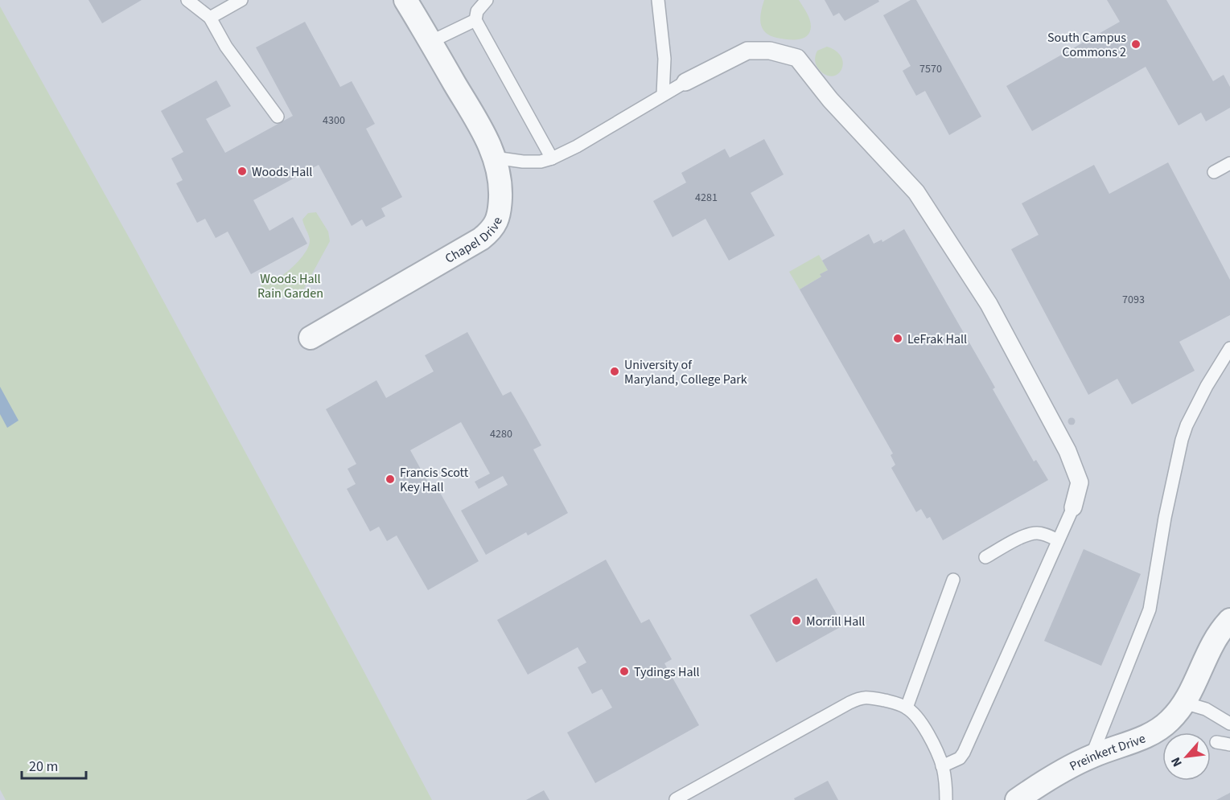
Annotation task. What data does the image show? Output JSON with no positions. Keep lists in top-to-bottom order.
{
  "streets": {
    "street": ["Chapel Drive", "Preinkert Drive"]
  },
  "parks": ["Woods Hall Rain Garden"],
  "places": [
    "South Campus Commons 2",
    "Woods Hall",
    "LeFrak Hall",
    "University of Maryland, College Park",
    "Francis Scott Key Hall",
    "Morrill Hall",
    "Tydings Hall"
  ],
  "house_numbers": [
    "7570",
    "4300",
    "4281",
    "7093",
    "4280"
  ],
  "scale_bar": "20 m",
  "north": "bottom left"
}
